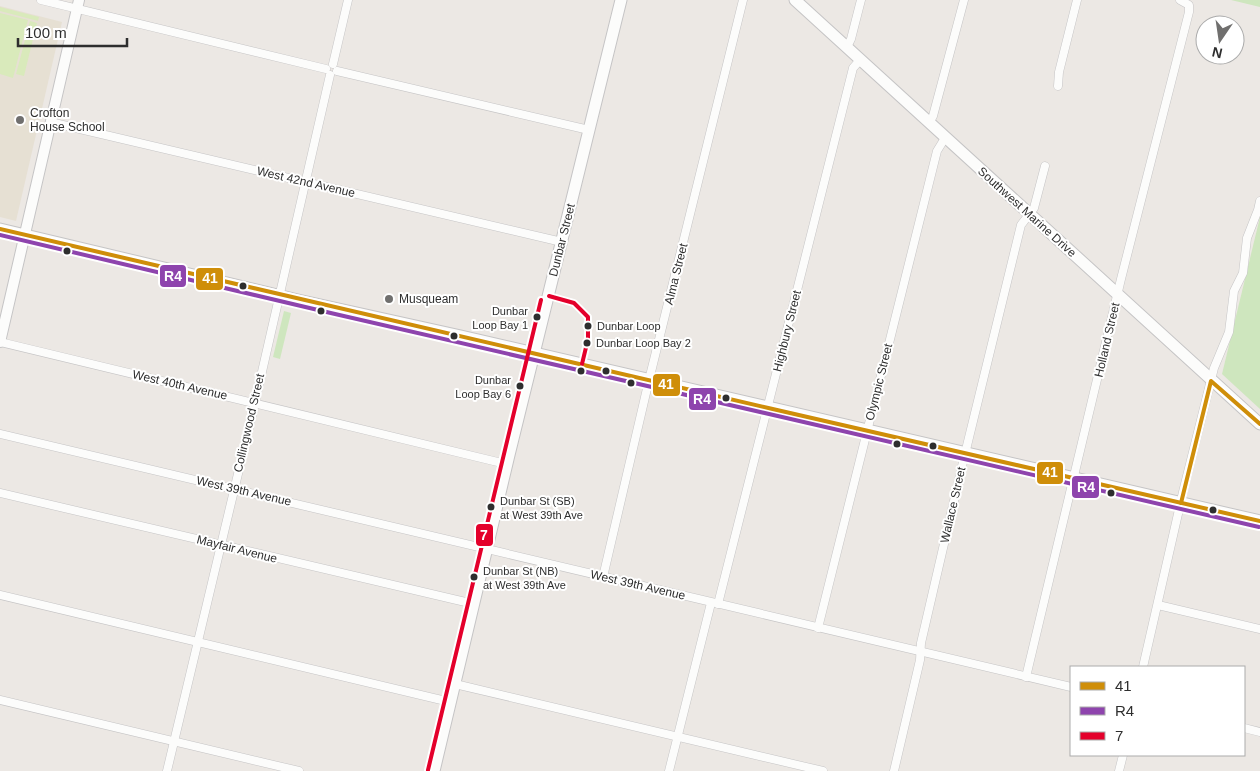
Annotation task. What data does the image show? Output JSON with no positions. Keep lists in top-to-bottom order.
{
  "streets": {
    "main road": ["Southwest Marine Drive", "Dunbar Street"],
    "street": [
      "West 42nd Avenue",
      "Alma Street",
      "Highbury Street",
      "Holland Street",
      "Olympic Street",
      "West 40th Avenue",
      "Collingwood Street",
      "West 39th Avenue",
      "Wallace Street",
      "Mayfair Avenue"
    ]
  },
  "crossings": [
    ["West 42nd Avenue", "Dunbar Street"],
    ["West 42nd Avenue", "Collingwood Street"],
    ["Southwest Marine Drive", "Highbury Street"],
    ["Southwest Marine Drive", "Holland Street"],
    ["Southwest Marine Drive", "Olympic Street"],
    ["Southwest Marine Drive", "Wallace Street"],
    ["Dunbar Street", "West 40th Avenue"],
    ["Dunbar Street", "West 39th Avenue"],
    ["Dunbar Street", "Mayfair Avenue"],
    ["Alma Street", "West 39th Avenue"],
    ["Highbury Street", "West 39th Avenue"],
    ["Holland Street", "West 39th Avenue"],
    ["Olympic Street", "West 39th Avenue"],
    ["West 40th Avenue", "Collingwood Street"],
    ["Collingwood Street", "West 39th Avenue"],
    ["Collingwood Street", "Mayfair Avenue"],
    ["West 39th Avenue", "Wallace Street"]
  ],
  "places": [
    "Crofton House School",
    "Musqueam",
    "Dunbar Loop Bay 1",
    "Dunbar Loop",
    "Dunbar Loop Bay 2",
    "Dunbar Loop Bay 6",
    "Dunbar St (SB) at West 39th Ave",
    "Dunbar St (NB) at West 39th Ave"
  ],
  "lines": ["transit line 41", "transit line R4", "transit line 7"],
  "legend": ["41", "R4", "7"],
  "scale_bar": "100 m",
  "north": "bottom"
}
